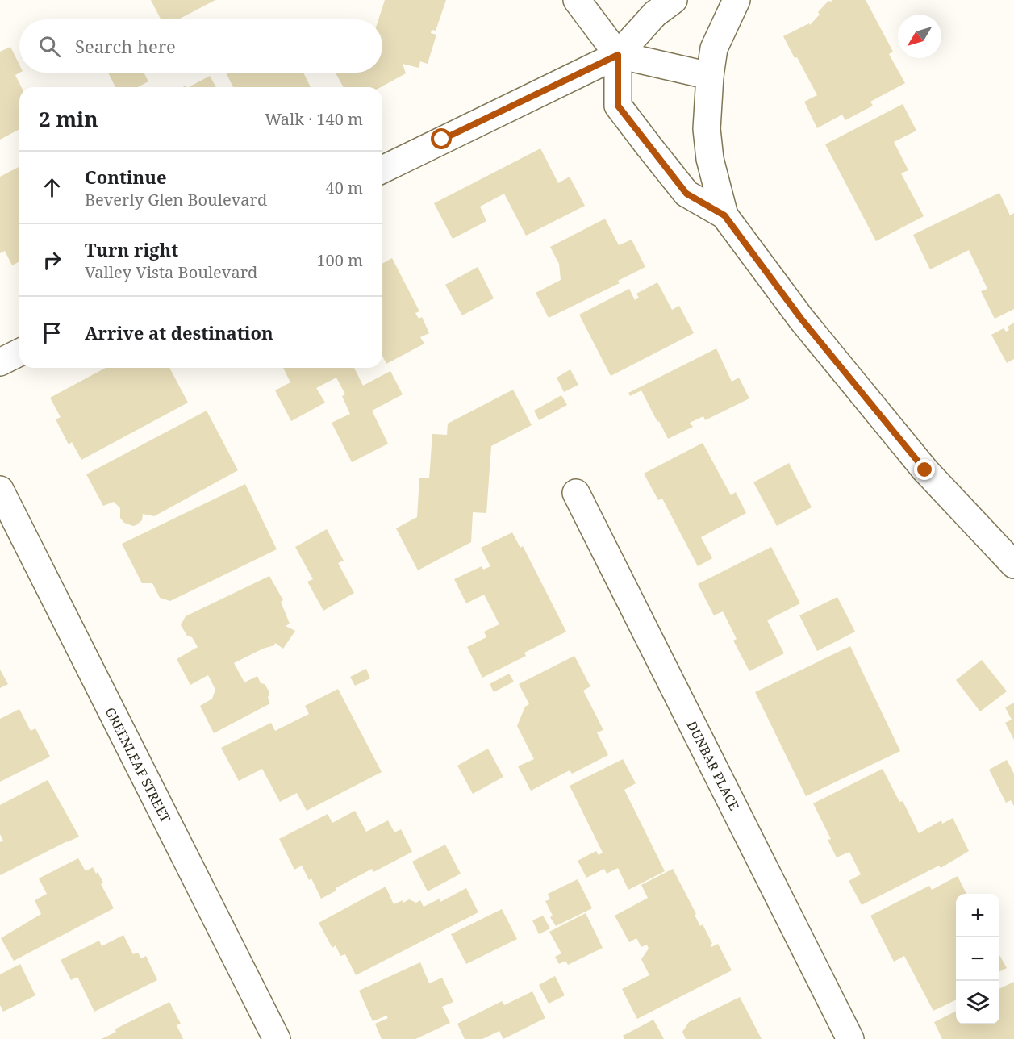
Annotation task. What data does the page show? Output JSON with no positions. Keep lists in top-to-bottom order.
{
  "streets": {
    "street": ["GREENLEAF STREET", "DUNBAR PLACE"]
  },
  "north": "bottom left",
  "page": {
    "search": "Search here",
    "heading": ["2 min", "Walk · 140 m"],
    "list": [
      ["Continue", "Beverly Glen Boulevard", "40 m"],
      ["Turn right", "Valley Vista Boulevard", "100 m"],
      "Arrive at destination"
    ],
    "map_buttons": ["+", "−"]
  }
}
